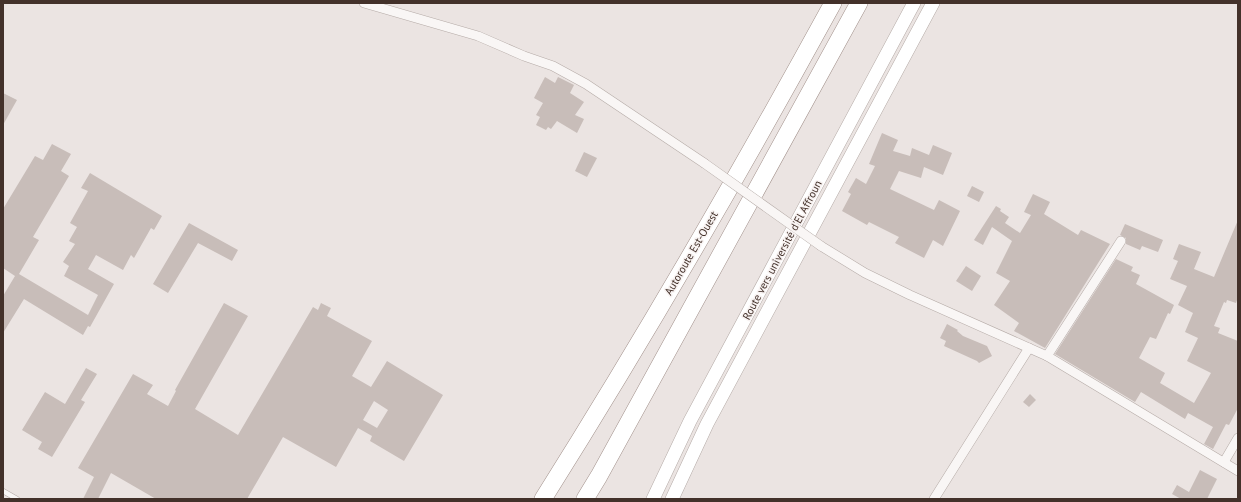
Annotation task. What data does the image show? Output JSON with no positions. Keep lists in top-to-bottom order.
{
  "streets": {
    "highway": ["Autoroute Est-Ouest"],
    "main road": ["Route vers université d'El Affroun"]
  }
}
